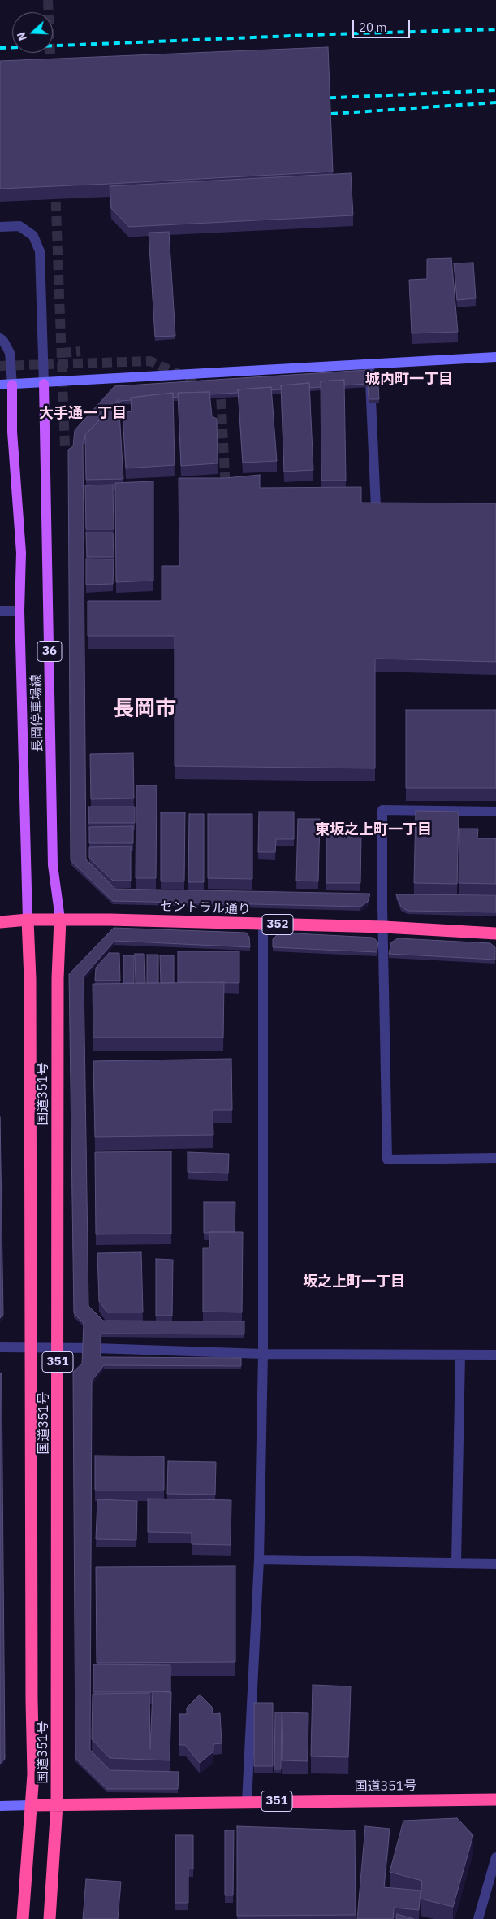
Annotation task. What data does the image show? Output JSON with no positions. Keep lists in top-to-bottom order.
{
  "streets": {
    "highway": [
      "セントラル通り",
      "352",
      "国道351号",
      "351"
    ],
    "main road": ["36", "長岡停車場線"]
  },
  "crossings": [
    ["長岡停車場線", "セントラル通り"],
    ["長岡停車場線", "国道351号"],
    ["セントラル通り", "国道351号"]
  ],
  "districts": [
    "城内町一丁目",
    "大手通一丁目",
    "長岡市",
    "東坂之上町一丁目",
    "坂之上町一丁目"
  ],
  "scale_bar": "20 m",
  "north": "left"
}
